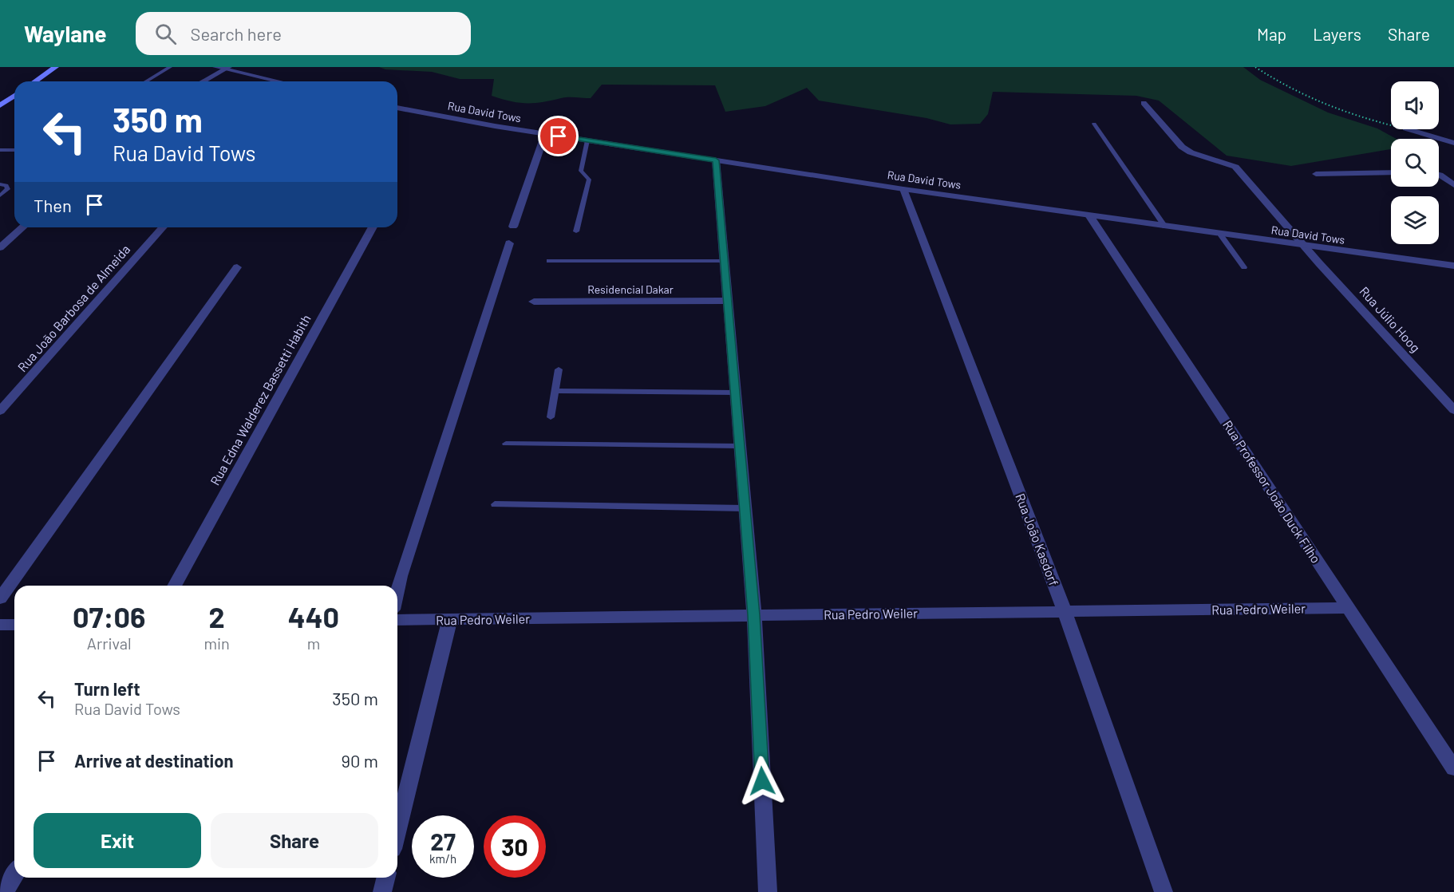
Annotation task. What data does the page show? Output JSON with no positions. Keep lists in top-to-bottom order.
{
  "streets": {
    "street": [
      "Rua David Tows",
      "Residencial Dakar",
      "Rua João Barbosa de Almeida",
      "Rua Júlio Hoog",
      "Rua Edna Walderez Bassetti Habith",
      "Rua Professor João Duck Filho",
      "Rua João Kasdorf",
      "Rua Pedro Weiler"
    ]
  },
  "crossings": [
    ["Rua David Tows", "Rua Júlio Hoog"],
    ["Rua David Tows", "Rua Professor João Duck Filho"],
    ["Rua David Tows", "Rua João Kasdorf"],
    ["Rua Professor João Duck Filho", "Rua Pedro Weiler"],
    ["Rua João Kasdorf", "Rua Pedro Weiler"]
  ],
  "page": {
    "header": "Waylane",
    "search": "Search here",
    "nav": ["Map", "Layers", "Share"],
    "turn": ["350 m", "Rua David Tows"],
    "then": "Then",
    "eta": [
      "07:06",
      "Arrival",
      "2",
      "min",
      "440",
      "m"
    ],
    "list": [
      {
        "name": "Turn left",
        "note": "Rua David Tows",
        "value": "350 m"
      },
      {
        "name": "Arrive at destination",
        "value": "90 m"
      }
    ],
    "buttons": ["Exit", "Share"],
    "speed": "27 km/h",
    "limit": "30"
  }
}
